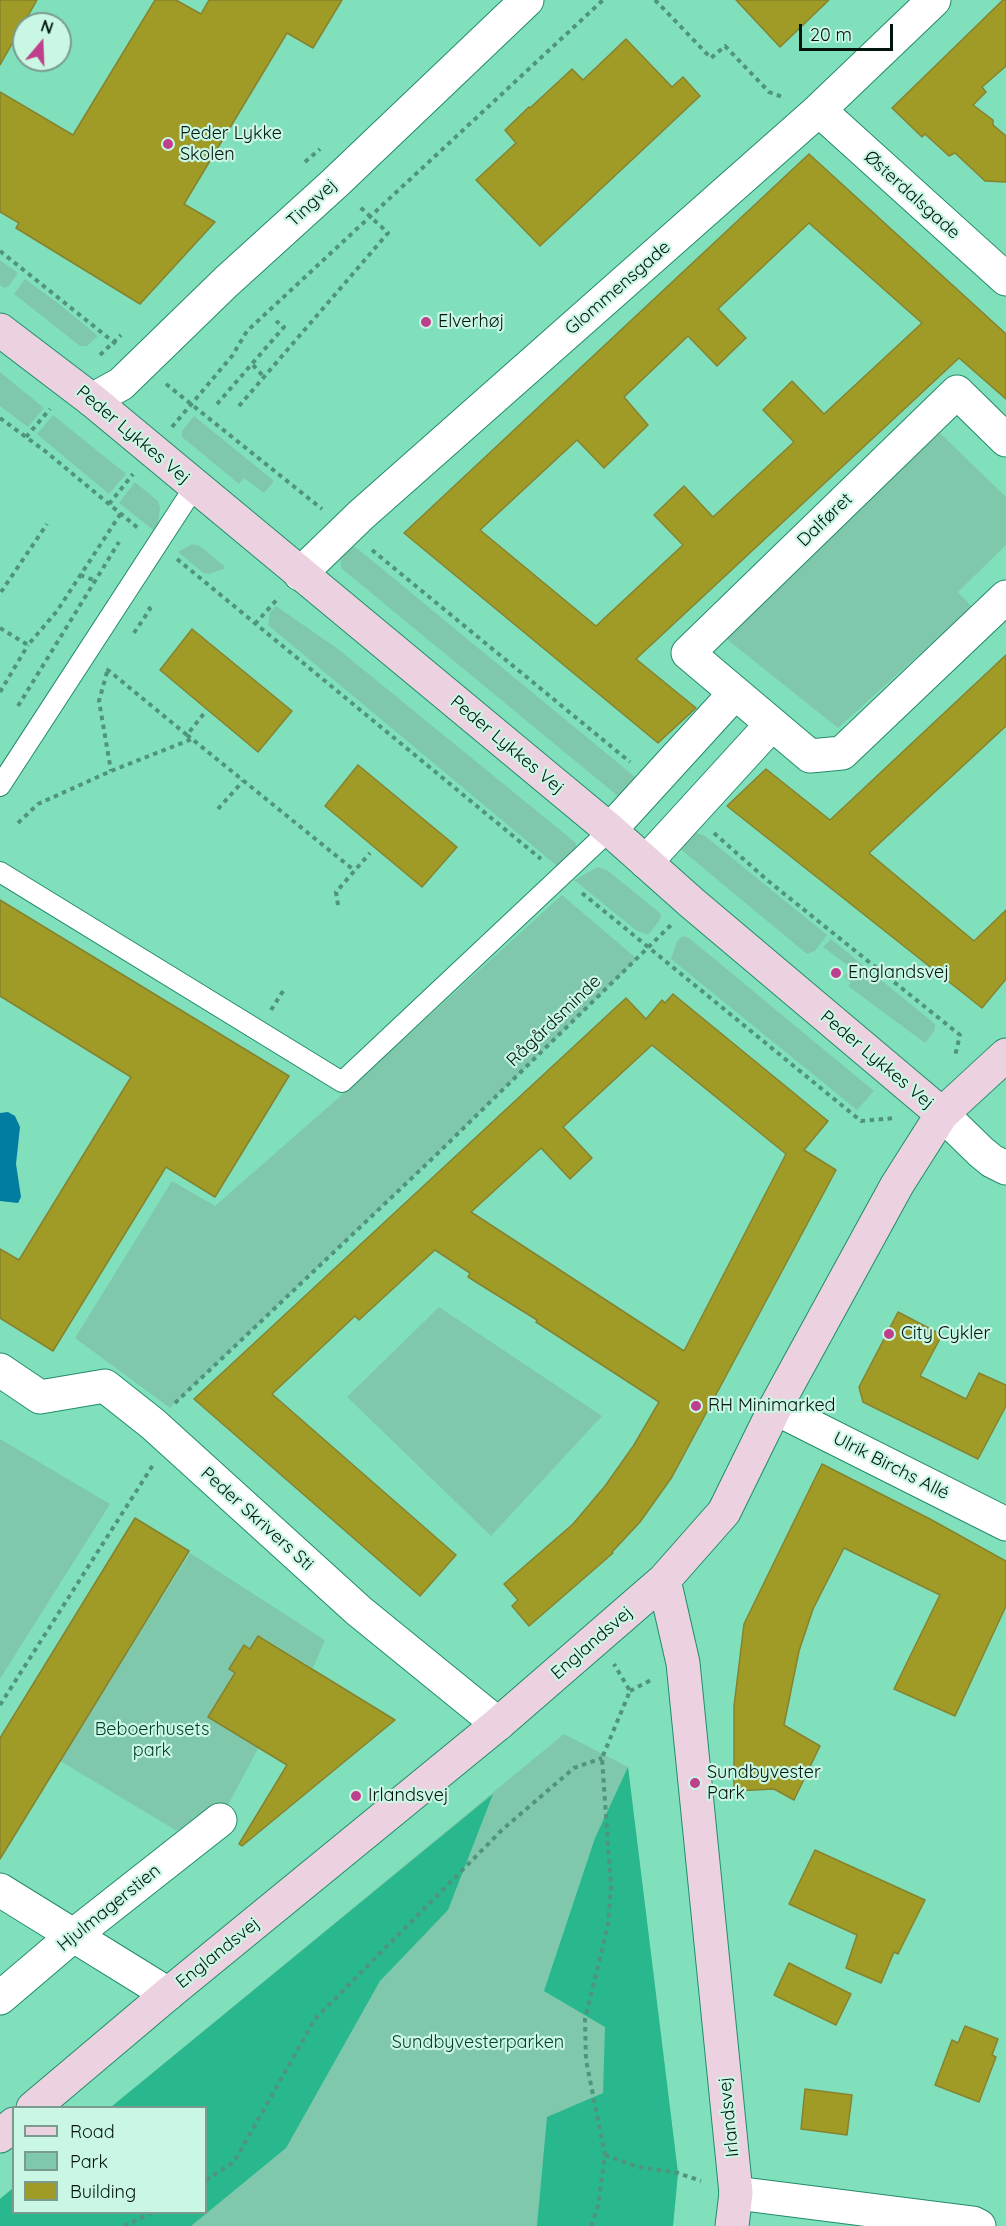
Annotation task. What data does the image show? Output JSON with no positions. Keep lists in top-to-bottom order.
{
  "streets": {
    "street": [
      "Østerdalsgade",
      "Tingvej",
      "Glommensgade",
      "Peder Lykkes Vej",
      "Dalføret",
      "Ulrik Birchs Allé",
      "Peder Skrivers Sti",
      "Englandsvej",
      "Hjulmagerstien",
      "Irlandsvej"
    ],
    "path": ["Rågårdsminde"]
  },
  "crossings": [
    ["Østerdalsgade", "Glommensgade"],
    ["Tingvej", "Peder Lykkes Vej"],
    ["Glommensgade", "Peder Lykkes Vej"],
    ["Peder Lykkes Vej", "Rågårdsminde"],
    ["Peder Lykkes Vej", "Englandsvej"],
    ["Rågårdsminde", "Peder Skrivers Sti"],
    ["Ulrik Birchs Allé", "Englandsvej"],
    ["Peder Skrivers Sti", "Englandsvej"],
    ["Englandsvej", "Irlandsvej"]
  ],
  "parks": ["Beboerhusets park", "Sundbyvesterparken"],
  "places": [
    "Peder Lykke Skolen",
    "Elverhøj",
    "Englandsvej",
    "City Cykler",
    "RH Minimarked",
    "Sundbyvester Park",
    "Irlandsvej"
  ],
  "legend": ["Road", "Park", "Building"],
  "scale_bar": "20 m",
  "north": "top"
}
